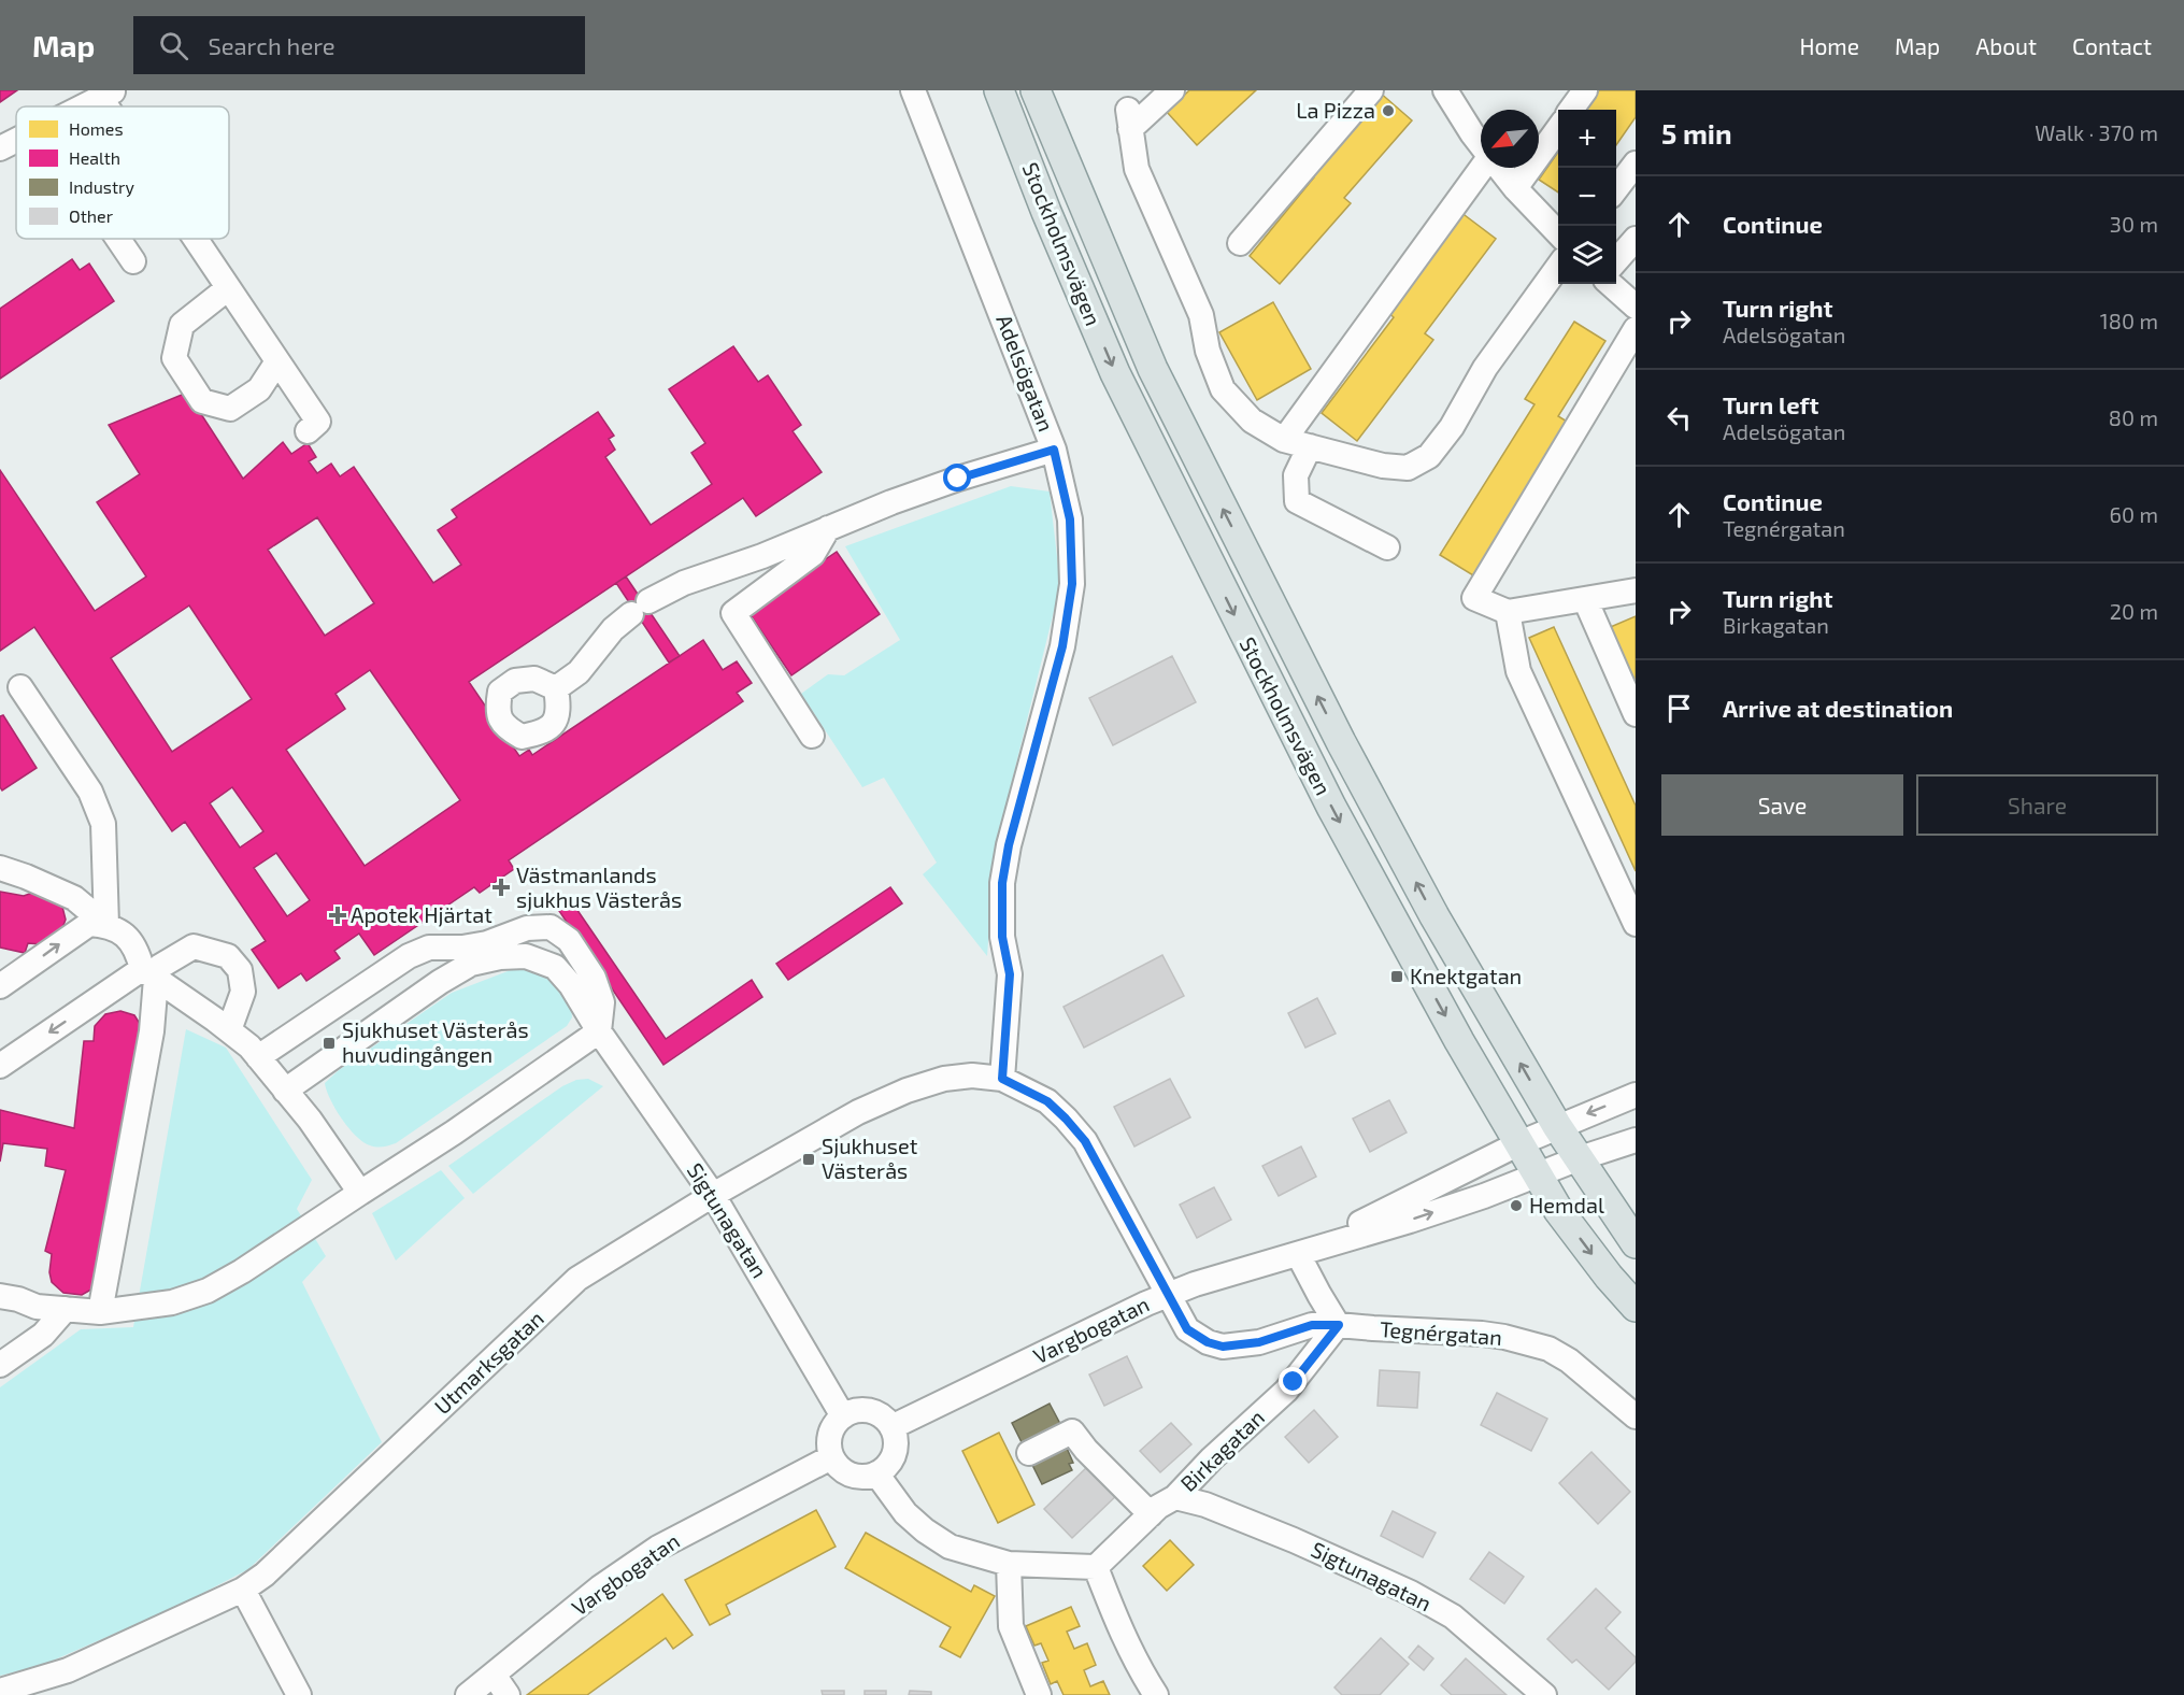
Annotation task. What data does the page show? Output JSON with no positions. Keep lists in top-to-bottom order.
{
  "streets": {
    "main road": ["Stockholmsvägen"],
    "street": [
      "Adelsögatan",
      "Sigtunagatan",
      "Vargbogatan",
      "Tegnérgatan",
      "Utmarksgatan",
      "Birkagatan"
    ]
  },
  "crossings": [
    ["Stockholmsvägen", "Vargbogatan"],
    ["Adelsögatan", "Utmarksgatan"],
    ["Sigtunagatan", "Vargbogatan"],
    ["Sigtunagatan", "Utmarksgatan"],
    ["Sigtunagatan", "Birkagatan"],
    ["Vargbogatan", "Tegnérgatan"],
    ["Tegnérgatan", "Birkagatan"]
  ],
  "places": {
    "other": ["La Pizza", "Hemdal"],
    "health": ["Västmanlands sjukhus Västerås", "Apotek Hjärtat"],
    "transit": ["Knektgatan", "Sjukhuset Västerås huvudingången", "Sjukhuset Västerås"]
  },
  "legend": [
    "Homes",
    "Health",
    "Industry",
    "Other"
  ],
  "north": "bottom left",
  "page": {
    "header": "Map",
    "search": "Search here",
    "nav": [
      "Home",
      "Map",
      "About",
      "Contact"
    ],
    "heading": ["5 min", "Walk · 370 m"],
    "map_buttons": ["+", "−"],
    "list": [
      ["Continue", "30 m"],
      ["Turn right", "Adelsögatan", "180 m"],
      ["Turn left", "Adelsögatan", "80 m"],
      ["Continue", "Tegnérgatan", "60 m"],
      ["Turn right", "Birkagatan", "20 m"],
      "Arrive at destination"
    ],
    "buttons": ["Save", "Share"]
  }
}
